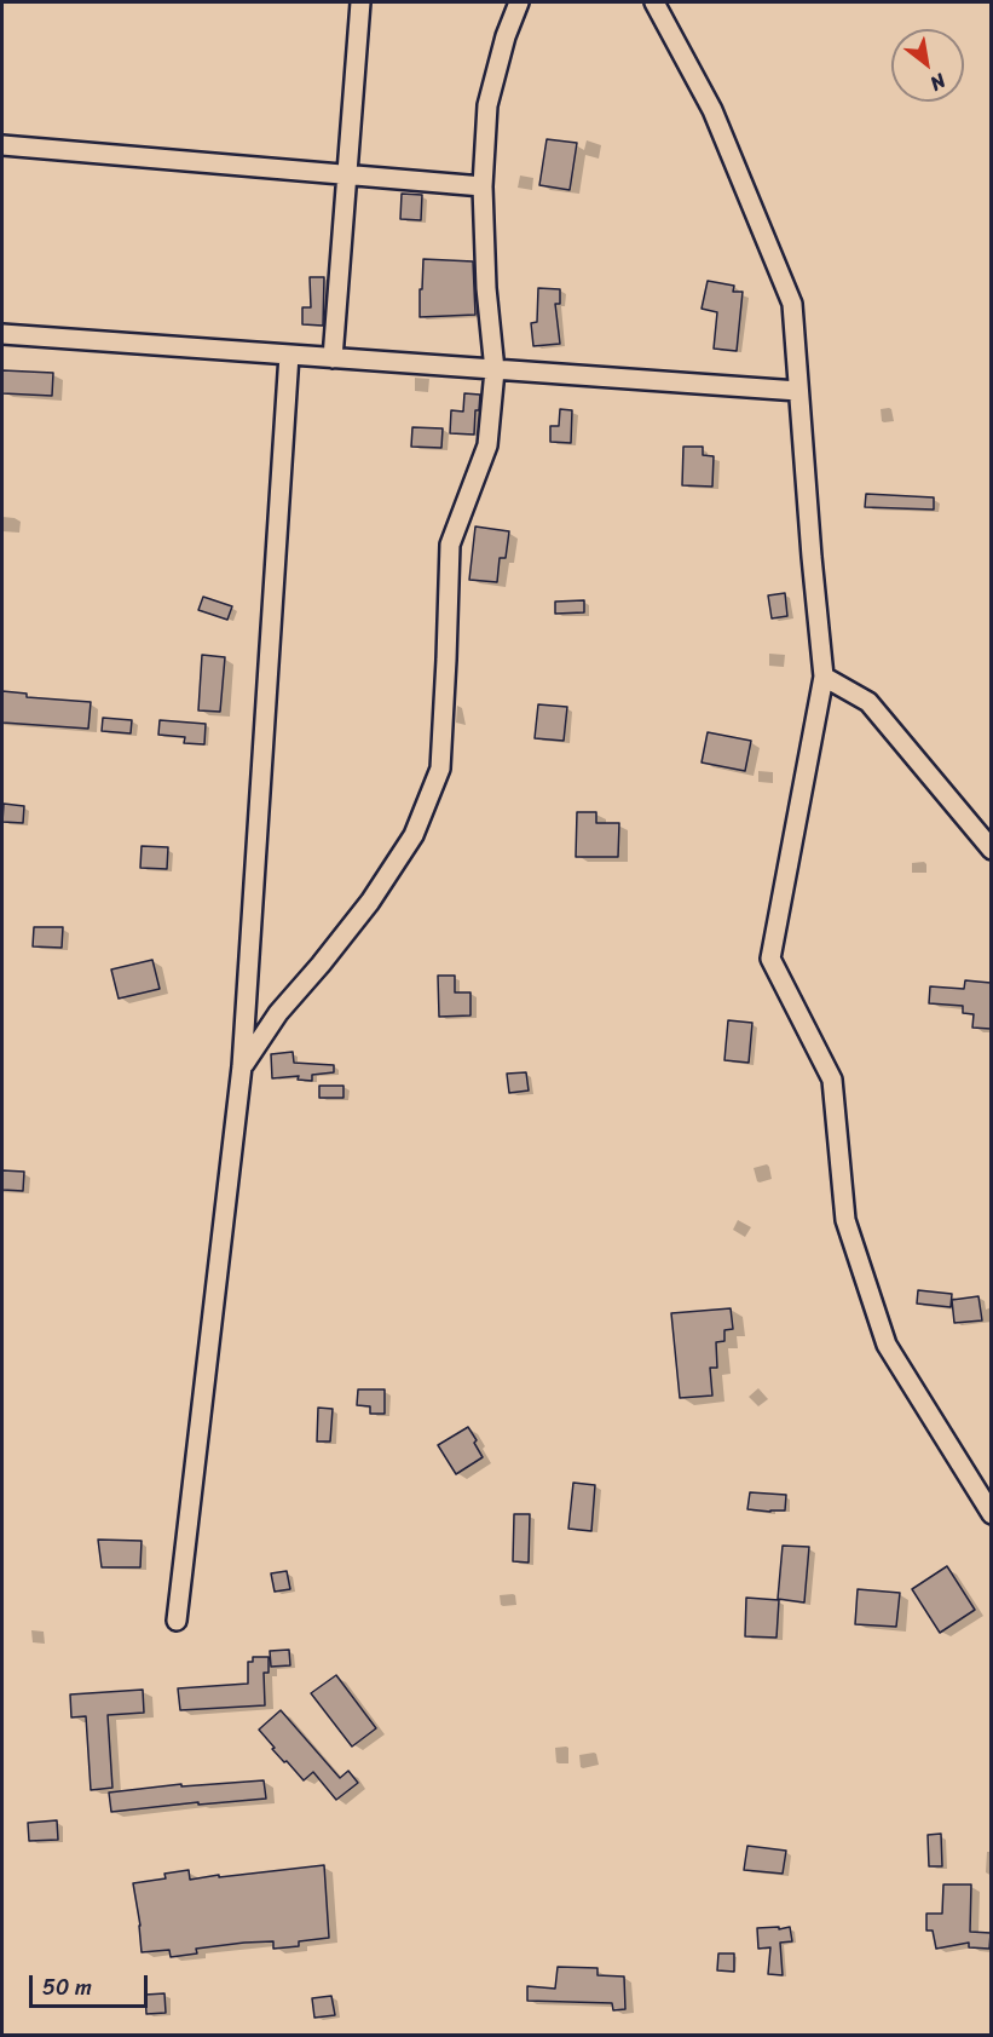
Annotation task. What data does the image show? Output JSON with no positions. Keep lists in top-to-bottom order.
{
  "scale_bar": "50 m",
  "north": "bottom right"
}
